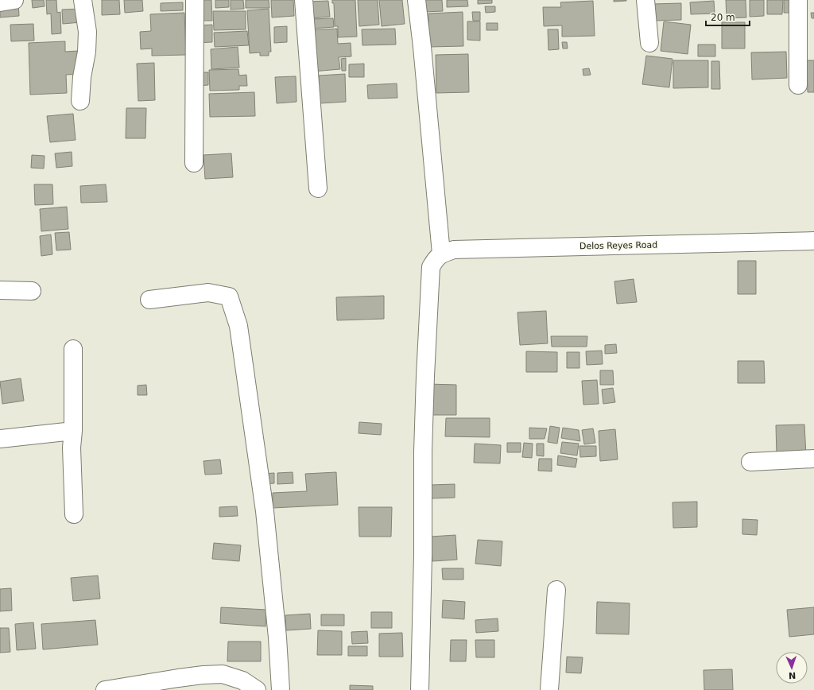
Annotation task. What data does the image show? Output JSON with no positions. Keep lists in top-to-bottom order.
{
  "streets": {
    "street": ["Delos Reyes Road"]
  },
  "scale_bar": "20 m",
  "north": "bottom"
}
